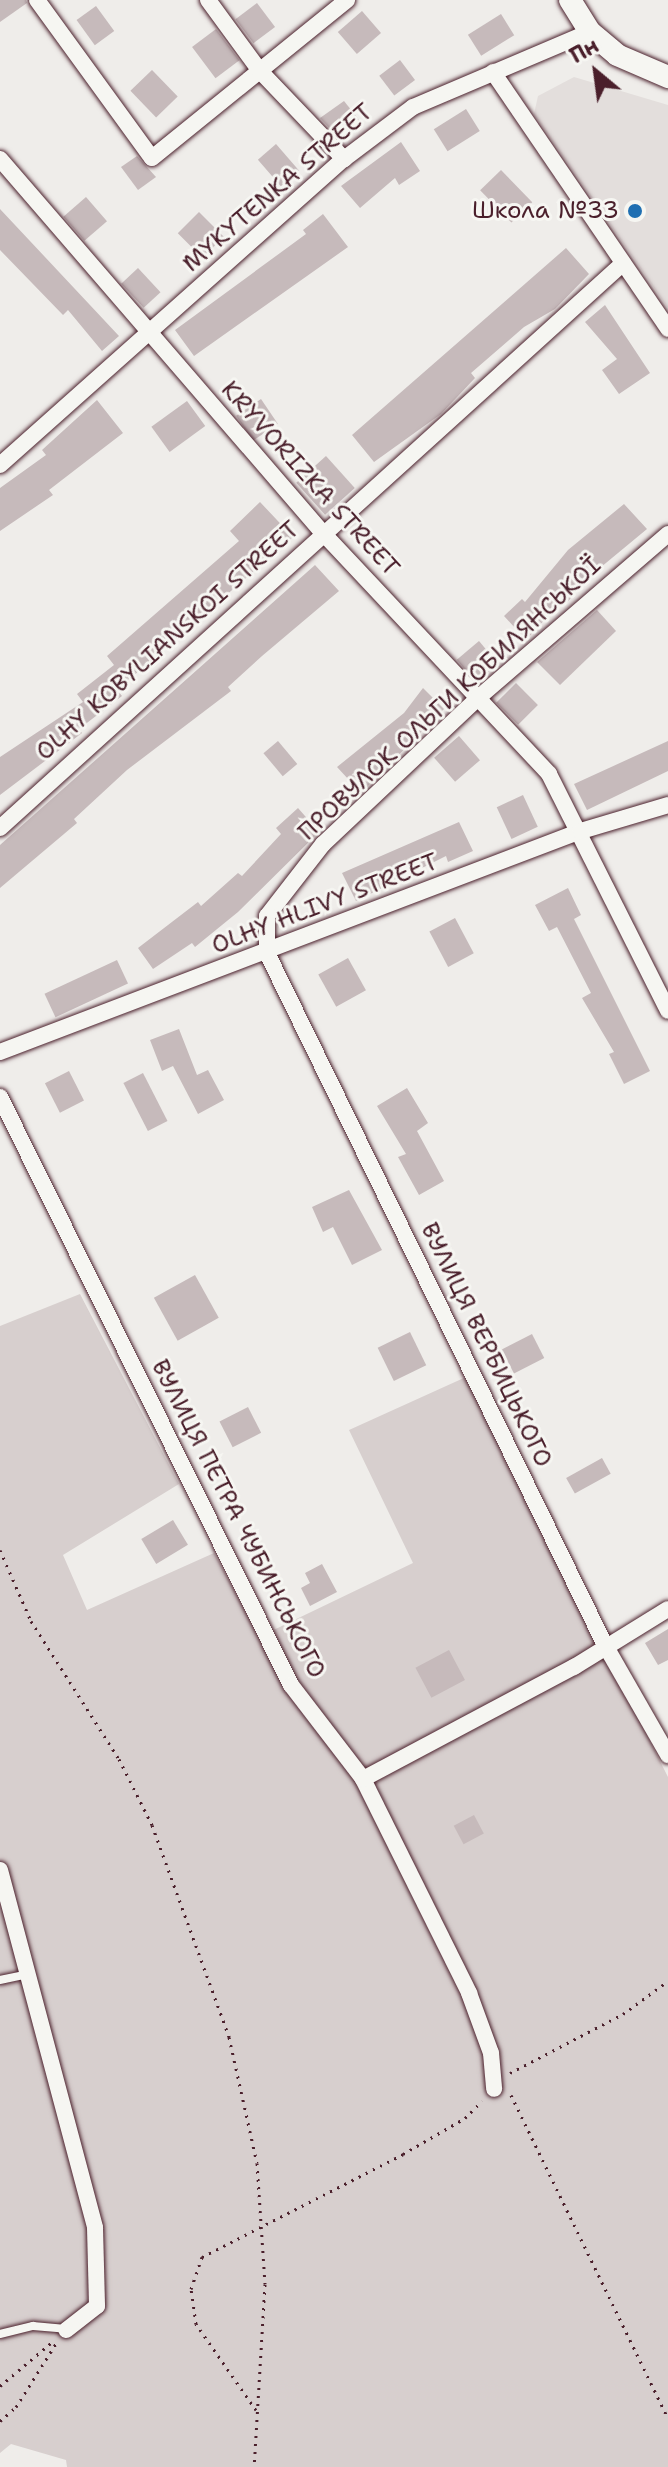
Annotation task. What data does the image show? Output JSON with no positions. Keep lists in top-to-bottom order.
{
  "streets": {
    "street": [
      "MYKYTENKA STREET",
      "KRYVORIZKA STREET",
      "OLHY KOBYLIANSKOI STREET",
      "ПРОВУЛОК ОЛЬГИ КОБИЛЯНСЬКОЇ",
      "OLHY HLIVY STREET",
      "ВУЛИЦЯ ВЕРБИЦЬКОГО",
      "ВУЛИЦЯ ПЕТРА ЧУБИНСЬКОГО"
    ]
  },
  "crossings": [
    ["MYKYTENKA STREET", "KRYVORIZKA STREET"],
    ["KRYVORIZKA STREET", "OLHY KOBYLIANSKOI STREET"],
    ["KRYVORIZKA STREET", "ПРОВУЛОК ОЛЬГИ КОБИЛЯНСЬКОЇ"],
    ["KRYVORIZKA STREET", "OLHY HLIVY STREET"],
    ["ПРОВУЛОК ОЛЬГИ КОБИЛЯНСЬКОЇ", "OLHY HLIVY STREET"],
    ["ПРОВУЛОК ОЛЬГИ КОБИЛЯНСЬКОЇ", "ВУЛИЦЯ ВЕРБИЦЬКОГО"],
    ["OLHY HLIVY STREET", "ВУЛИЦЯ ВЕРБИЦЬКОГО"]
  ],
  "places": ["Школа №33"],
  "north": "top left"
}
